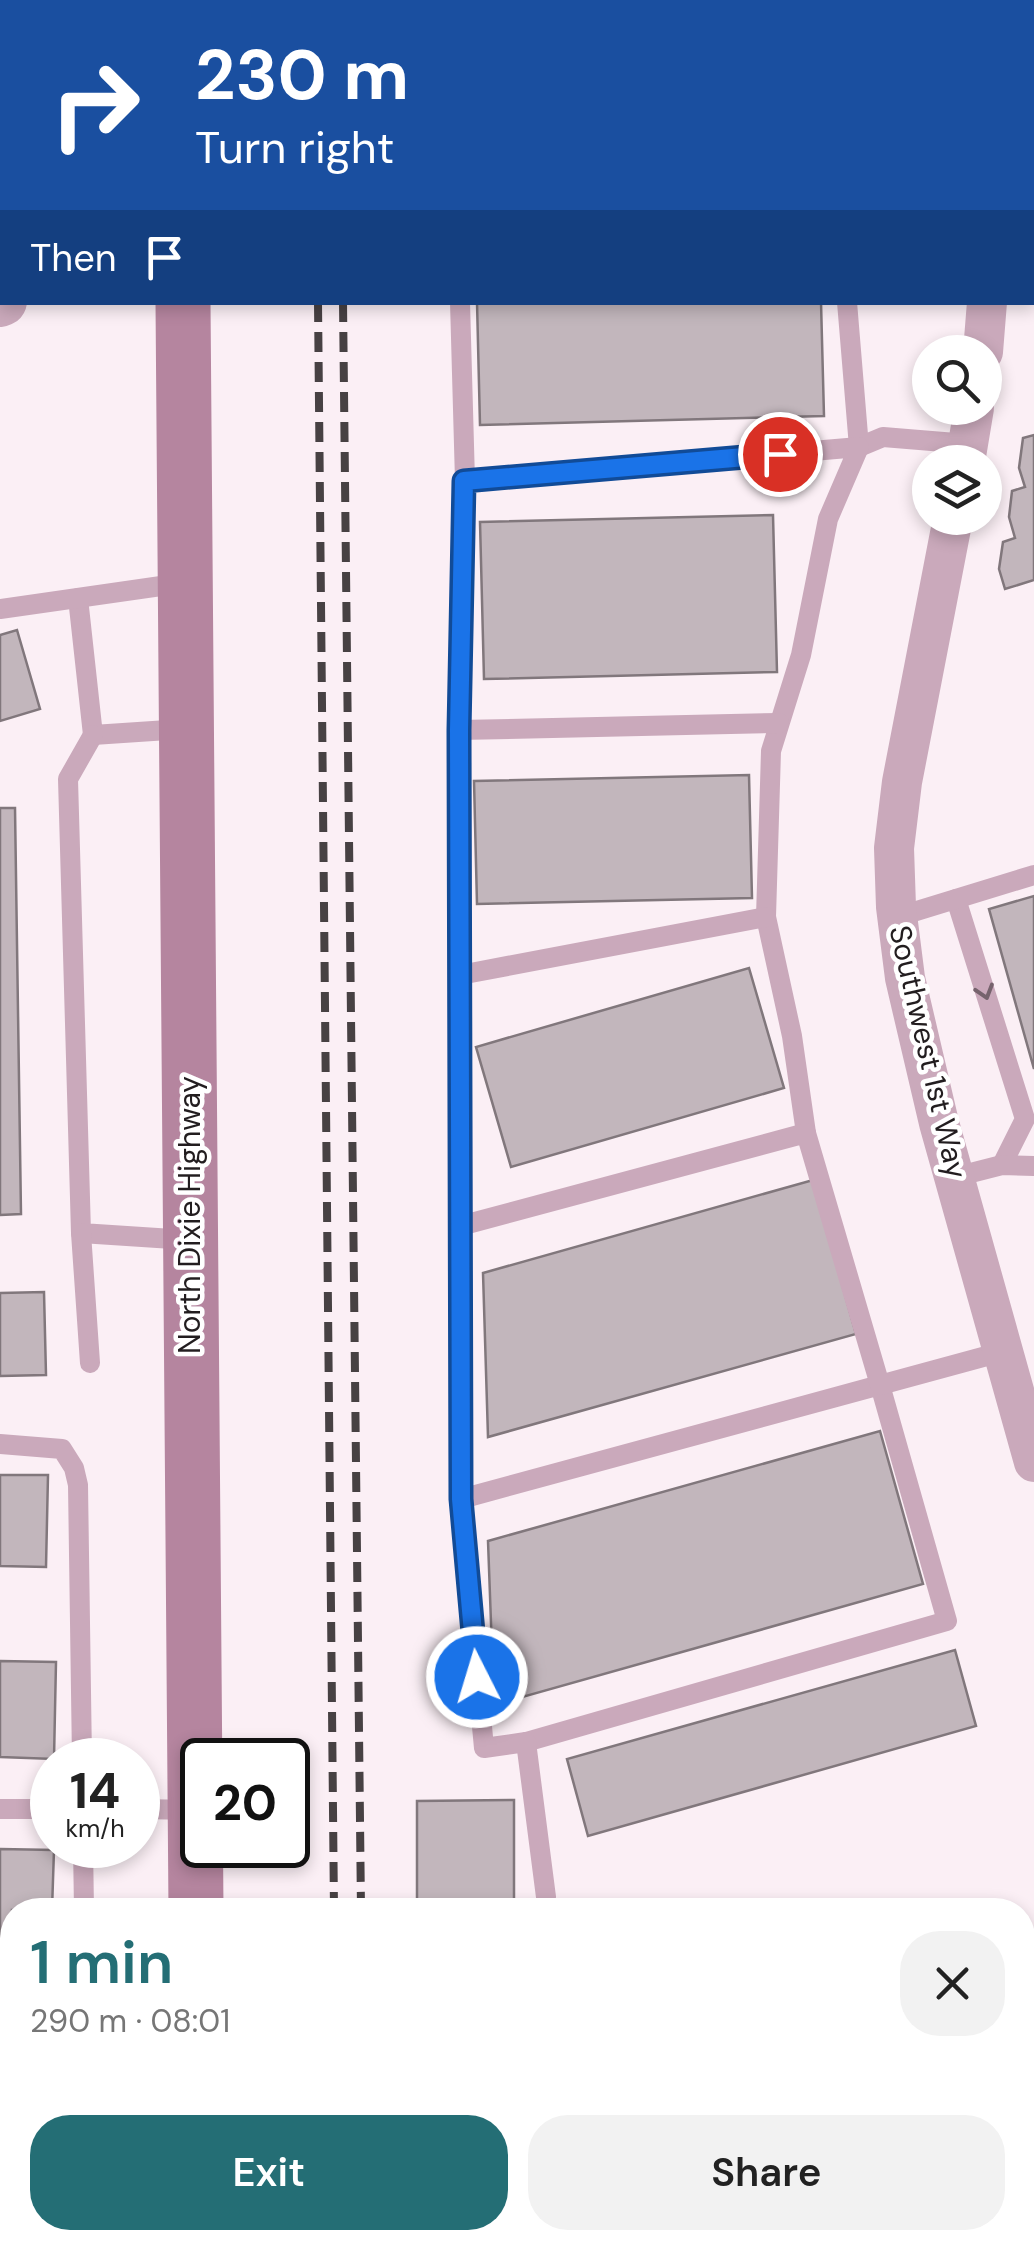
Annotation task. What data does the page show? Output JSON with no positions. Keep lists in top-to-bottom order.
{
  "streets": {
    "main road": ["North Dixie Highway"],
    "street": ["Southwest 1st Way"]
  },
  "page": {
    "turn": ["230 m", "Turn right"],
    "then": "Then",
    "speed": "14 km/h",
    "limit": "20",
    "heading": ["1 min", "290 m · 08:01"],
    "buttons": ["Exit", "Share"]
  }
}
